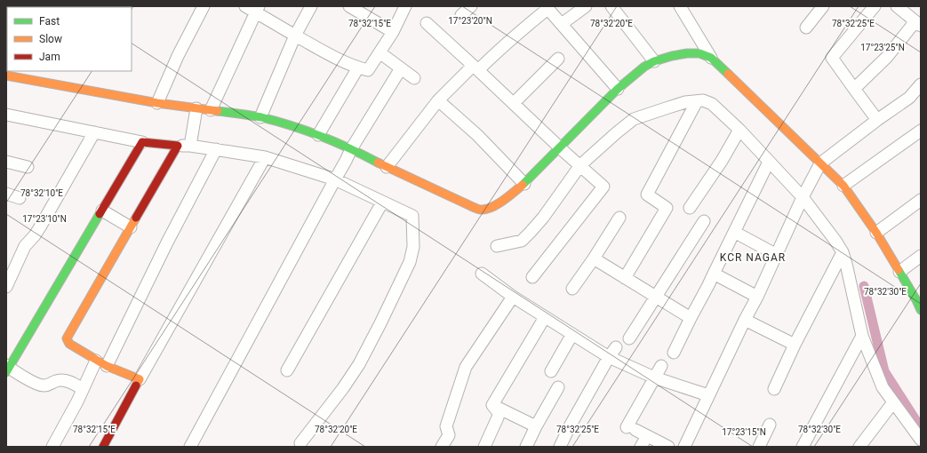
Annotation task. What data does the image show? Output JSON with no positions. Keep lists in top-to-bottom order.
{
  "districts": ["KCR NAGAR"],
  "legend": ["Fast", "Slow", "Jam"],
  "coordinates": [
    "17°23'20\"N",
    "78°32'15\"E",
    "78°32'20\"E",
    "78°32'25\"E",
    "17°23'25\"N",
    "78°32'10\"E",
    "17°23'10\"N",
    "78°32'30\"E",
    "17°23'15\"N"
  ]
}
